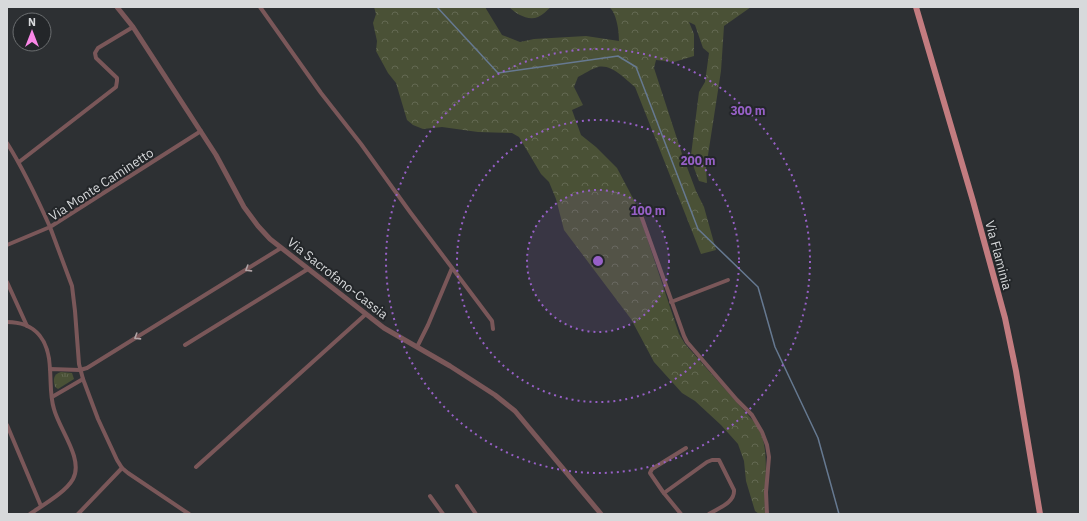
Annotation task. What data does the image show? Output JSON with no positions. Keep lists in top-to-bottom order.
{
  "streets": {
    "main road": ["Via Flaminia"],
    "street": ["Via Monte Caminetto", "Via Sacrofano-Cassia"]
  },
  "crossings": [
    ["Via Monte Caminetto", "Via Sacrofano-Cassia"]
  ],
  "north": "top",
  "rings": ["300 m", "200 m", "100 m"]
}
